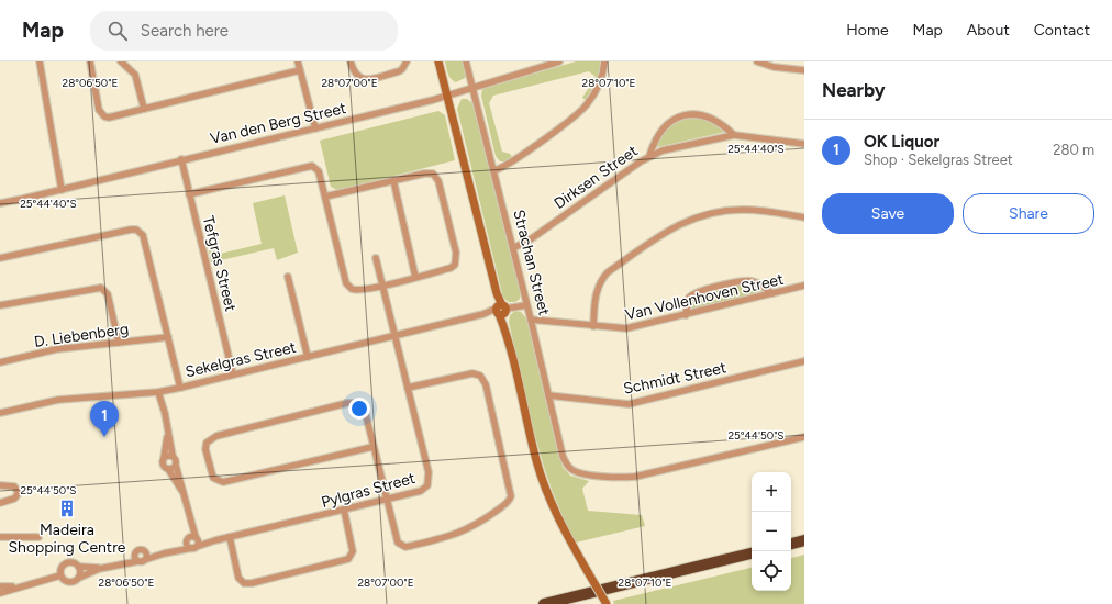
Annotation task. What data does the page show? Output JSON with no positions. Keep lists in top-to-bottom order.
{
  "streets": {
    "street": [
      "Van den Berg Street",
      "Dirksen Street",
      "Strachan Street",
      "Tefgras Street",
      "Van Vollenhoven Street",
      "D. Liebenberg",
      "Sekelgras Street",
      "Schmidt Street",
      "Pylgras Street"
    ]
  },
  "crossings": [
    ["Van den Berg Street", "Strachan Street"],
    ["Van den Berg Street", "Tefgras Street"],
    ["Dirksen Street", "Strachan Street"],
    ["Strachan Street", "Van Vollenhoven Street"],
    ["Strachan Street", "Sekelgras Street"],
    ["Strachan Street", "Schmidt Street"],
    ["Tefgras Street", "Sekelgras Street"],
    ["Sekelgras Street", "Pylgras Street"]
  ],
  "places": {
    "building": ["Madeira Shopping Centre"]
  },
  "page": {
    "header": "Map",
    "search": "Search here",
    "nav": [
      "Home",
      "Map",
      "About",
      "Contact"
    ],
    "heading": "Nearby",
    "list": [
      {
        "mark": "1",
        "name": "OK Liquor",
        "note": "Shop · Sekelgras Street",
        "value": "280 m"
      }
    ],
    "buttons": ["Save", "Share"],
    "pins": "1",
    "map_buttons": ["+", "−"]
  },
  "coordinates": [
    "28°06'50\"E",
    "28°07'00\"E",
    "28°07'10\"E",
    "25°44'40\"S",
    "25°44'50\"S"
  ]
}
